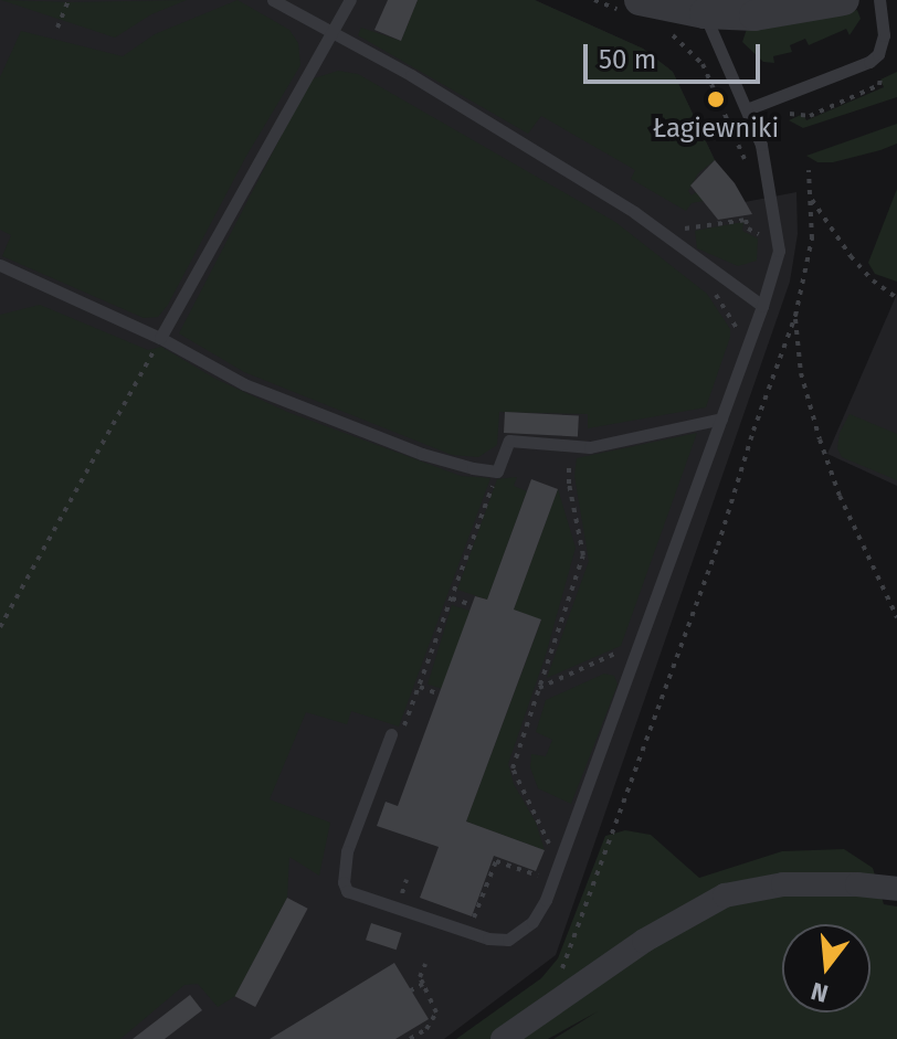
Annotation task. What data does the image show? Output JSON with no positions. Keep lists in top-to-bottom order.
{
  "places": ["Łagiewniki"],
  "scale_bar": "50 m",
  "north": "bottom"
}
